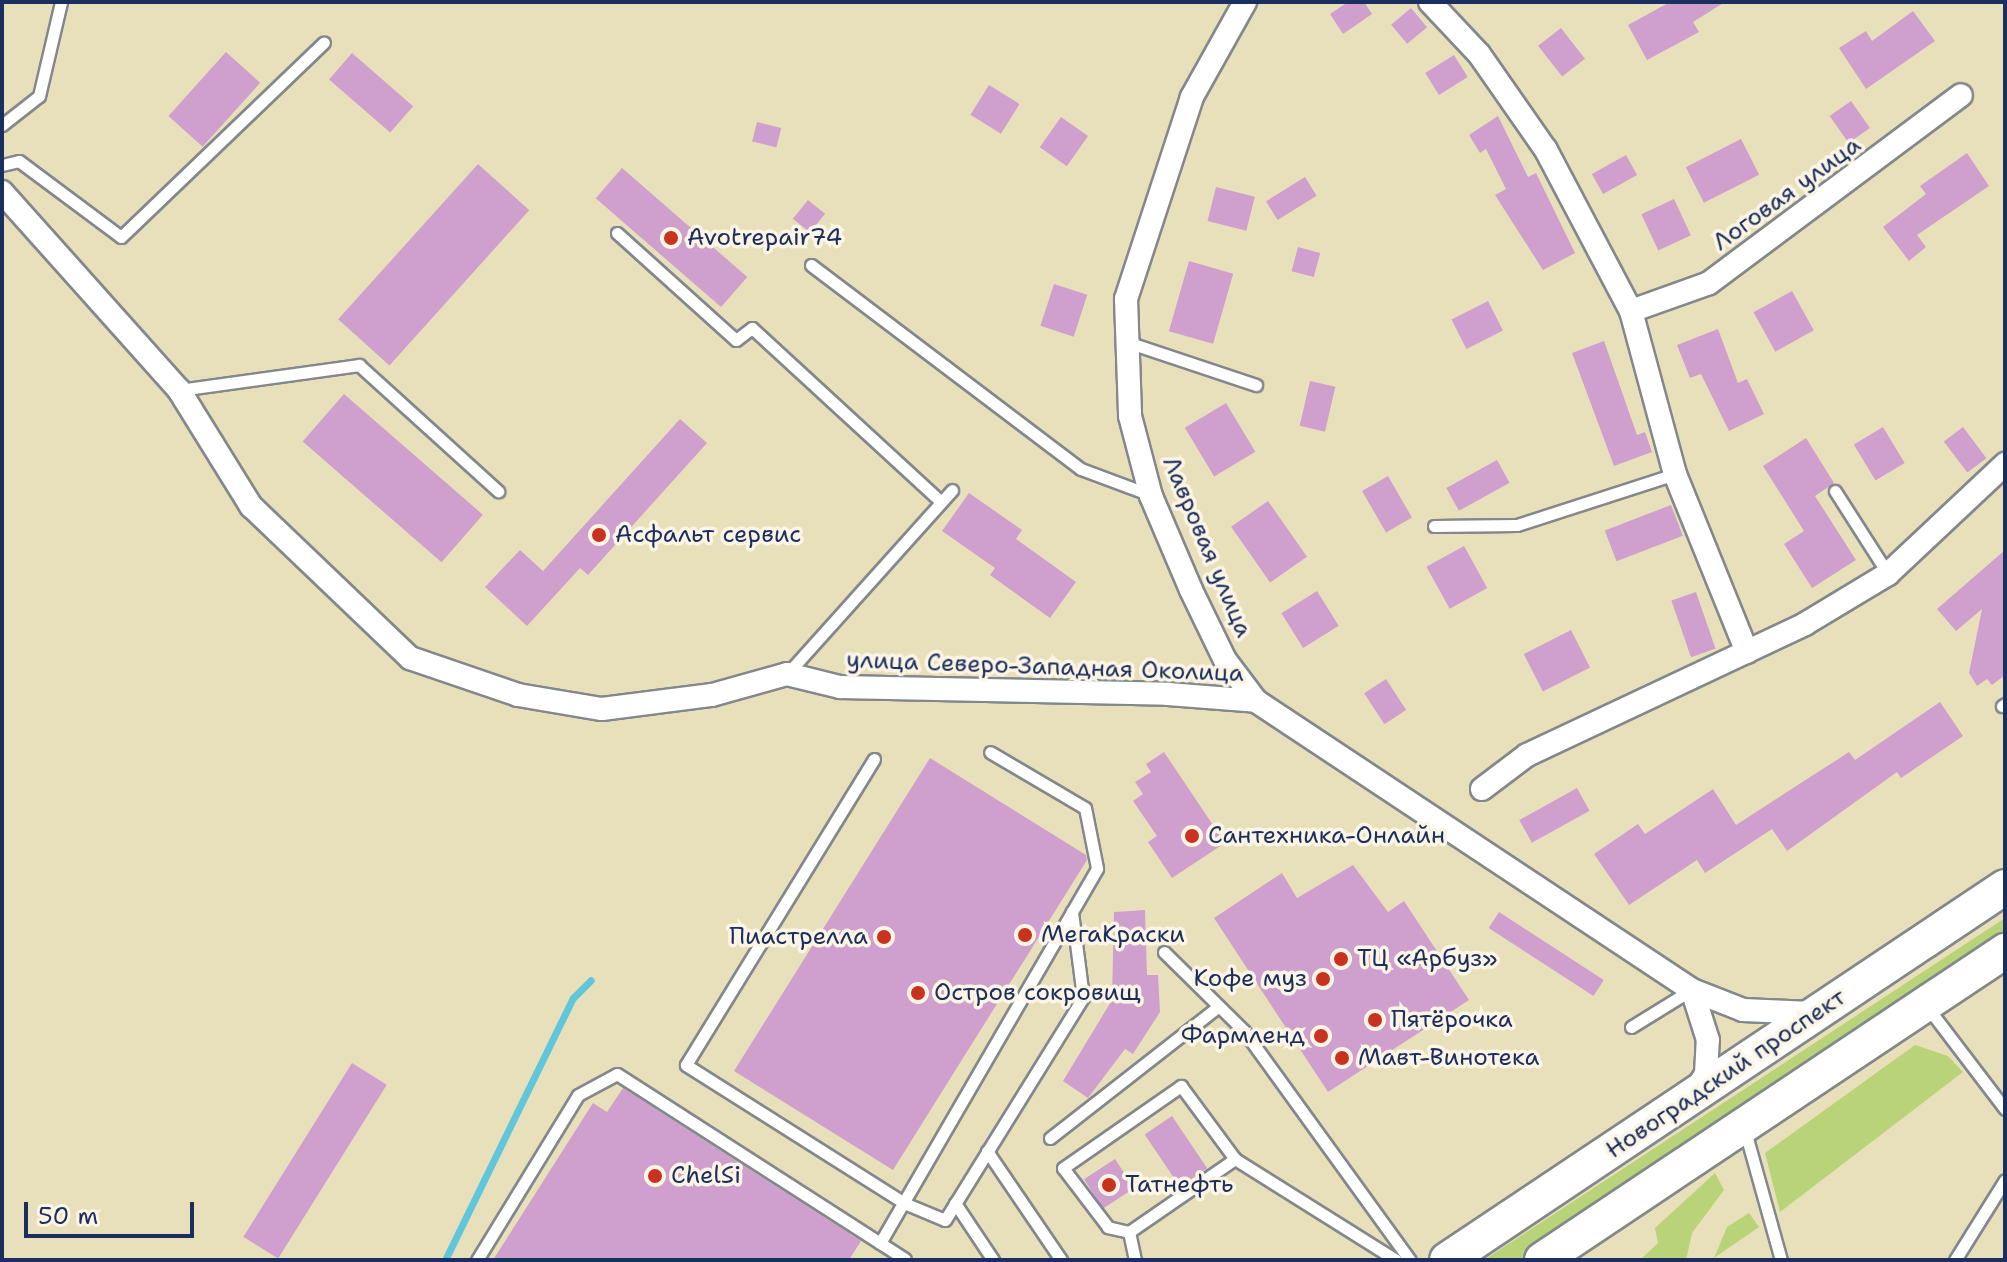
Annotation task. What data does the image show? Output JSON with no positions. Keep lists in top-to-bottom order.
{
  "streets": {
    "main road": ["Новоградский проспект"],
    "street": ["Логовая улица", "Лавровая улица", "улица Северо-Западная Околица"]
  },
  "crossings": [
    ["Лавровая улица", "улица Северо-Западная Околица"],
    ["Лавровая улица", "Новоградский проспект"]
  ],
  "places": [
    "Avotrepair74",
    "Асфальт сервис",
    "Сантехника-Онлайн",
    "МегаКраски",
    "Пиастрелла",
    "ТЦ «Арбуз»",
    "Кофе муз",
    "Остров сокровищ",
    "Пятёрочка",
    "Фармленд",
    "Мавт-Винотека",
    "ChelSi",
    "Татнефть"
  ],
  "scale_bar": "50 m"
}
